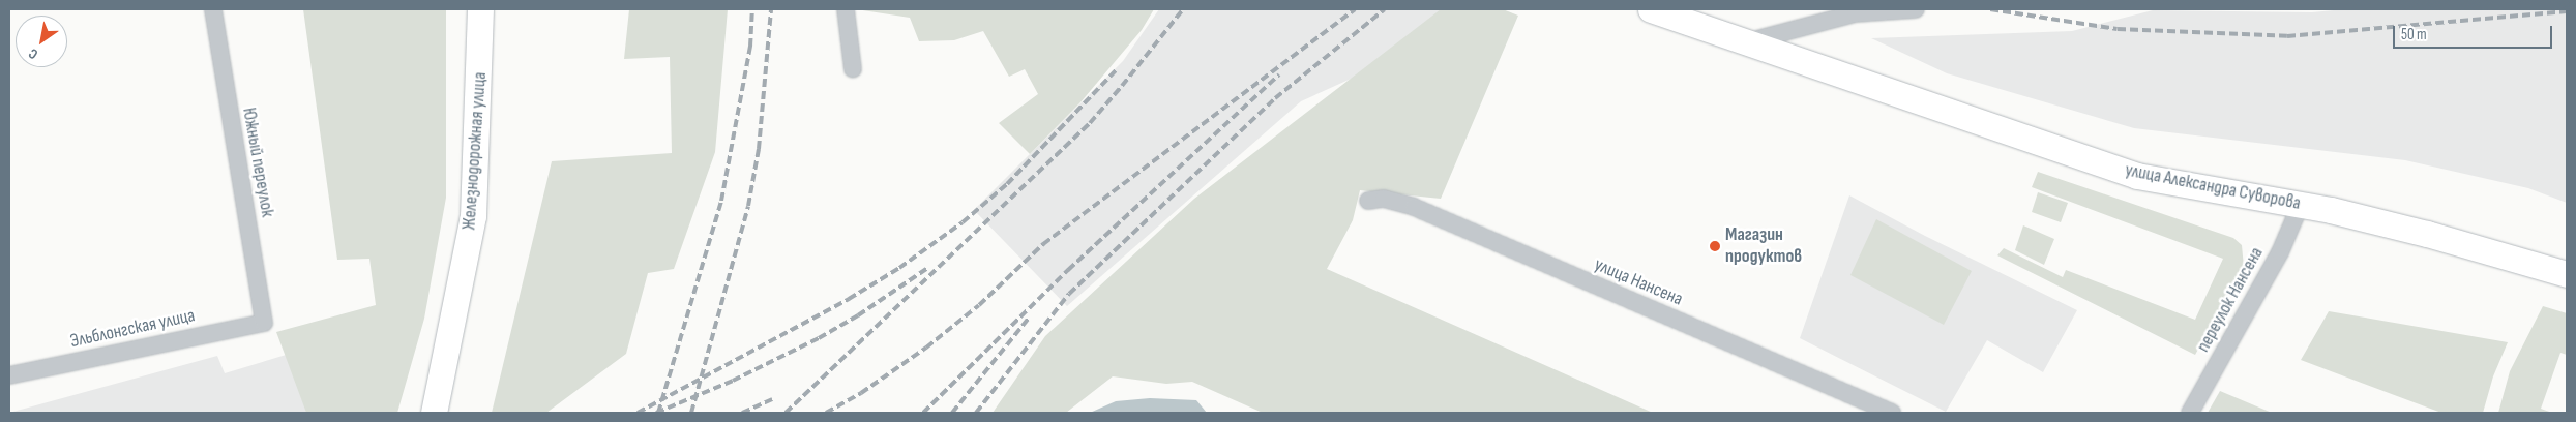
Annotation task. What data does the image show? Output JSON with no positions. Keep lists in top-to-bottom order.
{
  "streets": {
    "main road": ["Железнодорожная улица", "улица Александра Суворова"],
    "street": [
      "Южный переулок",
      "улица Нансена",
      "переулок Нансена",
      "Эльблонгская улица"
    ]
  },
  "crossings": [
    ["Южный переулок", "Эльблонгская улица"],
    ["улица Александра Суворова", "переулок Нансена"]
  ],
  "places": ["Магазин продуктов"],
  "scale_bar": "50 m",
  "north": "bottom left"
}
